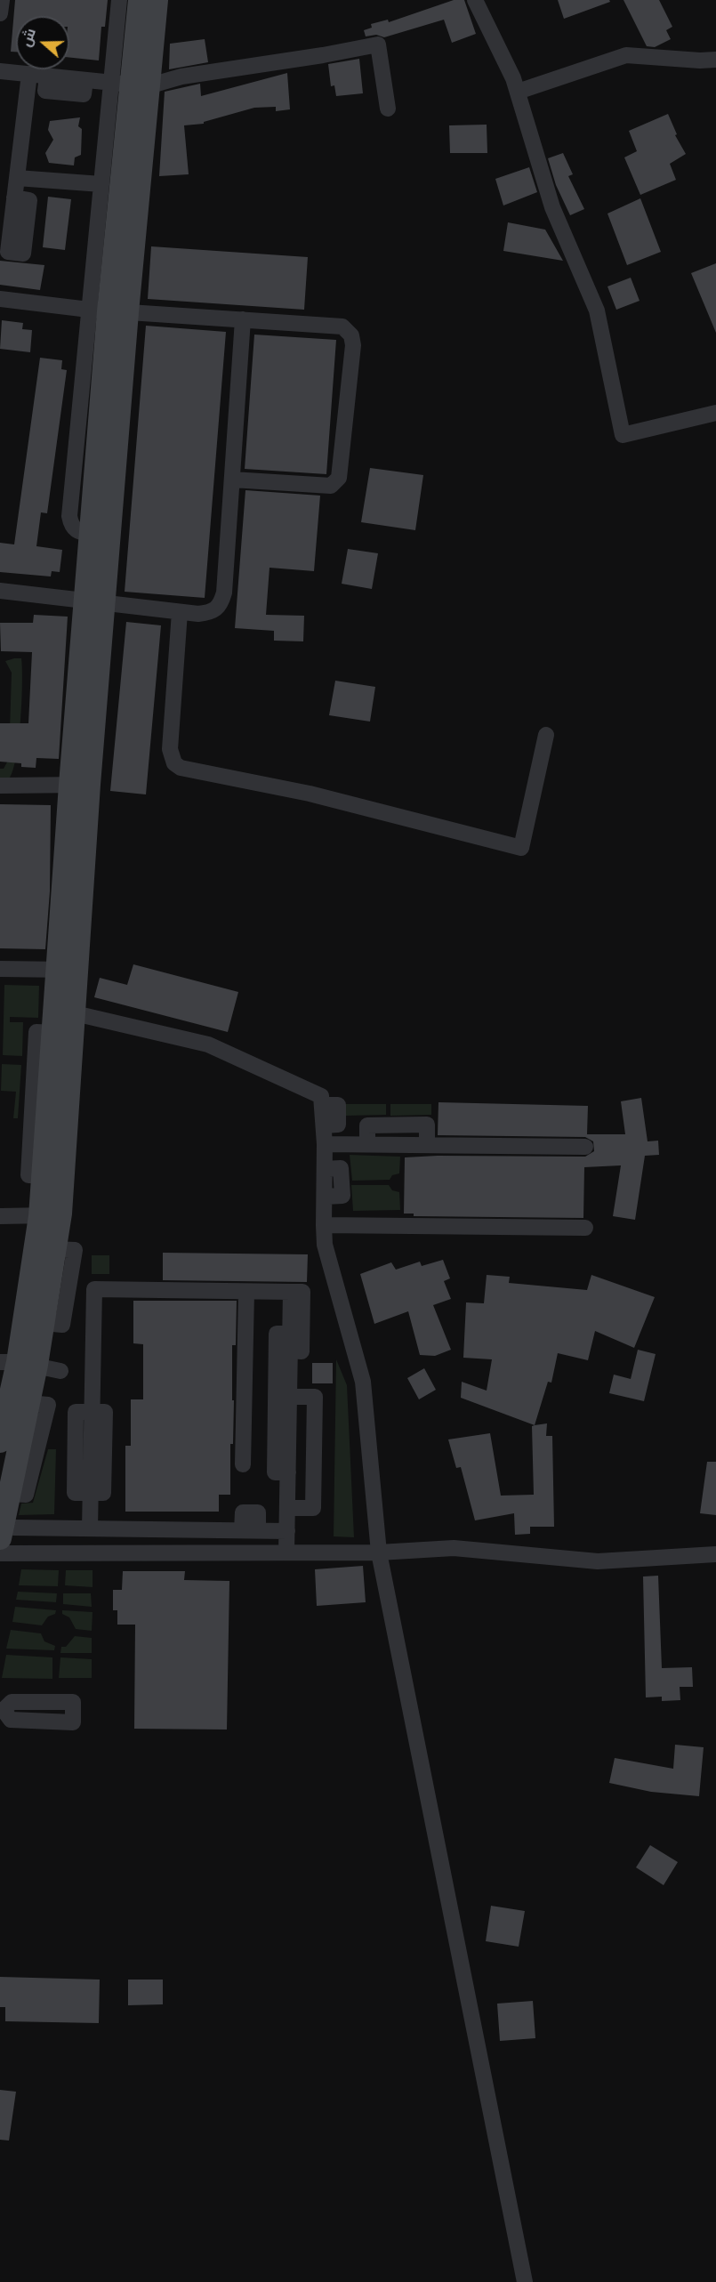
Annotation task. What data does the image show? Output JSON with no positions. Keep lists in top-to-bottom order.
{
  "north": "left"
}
